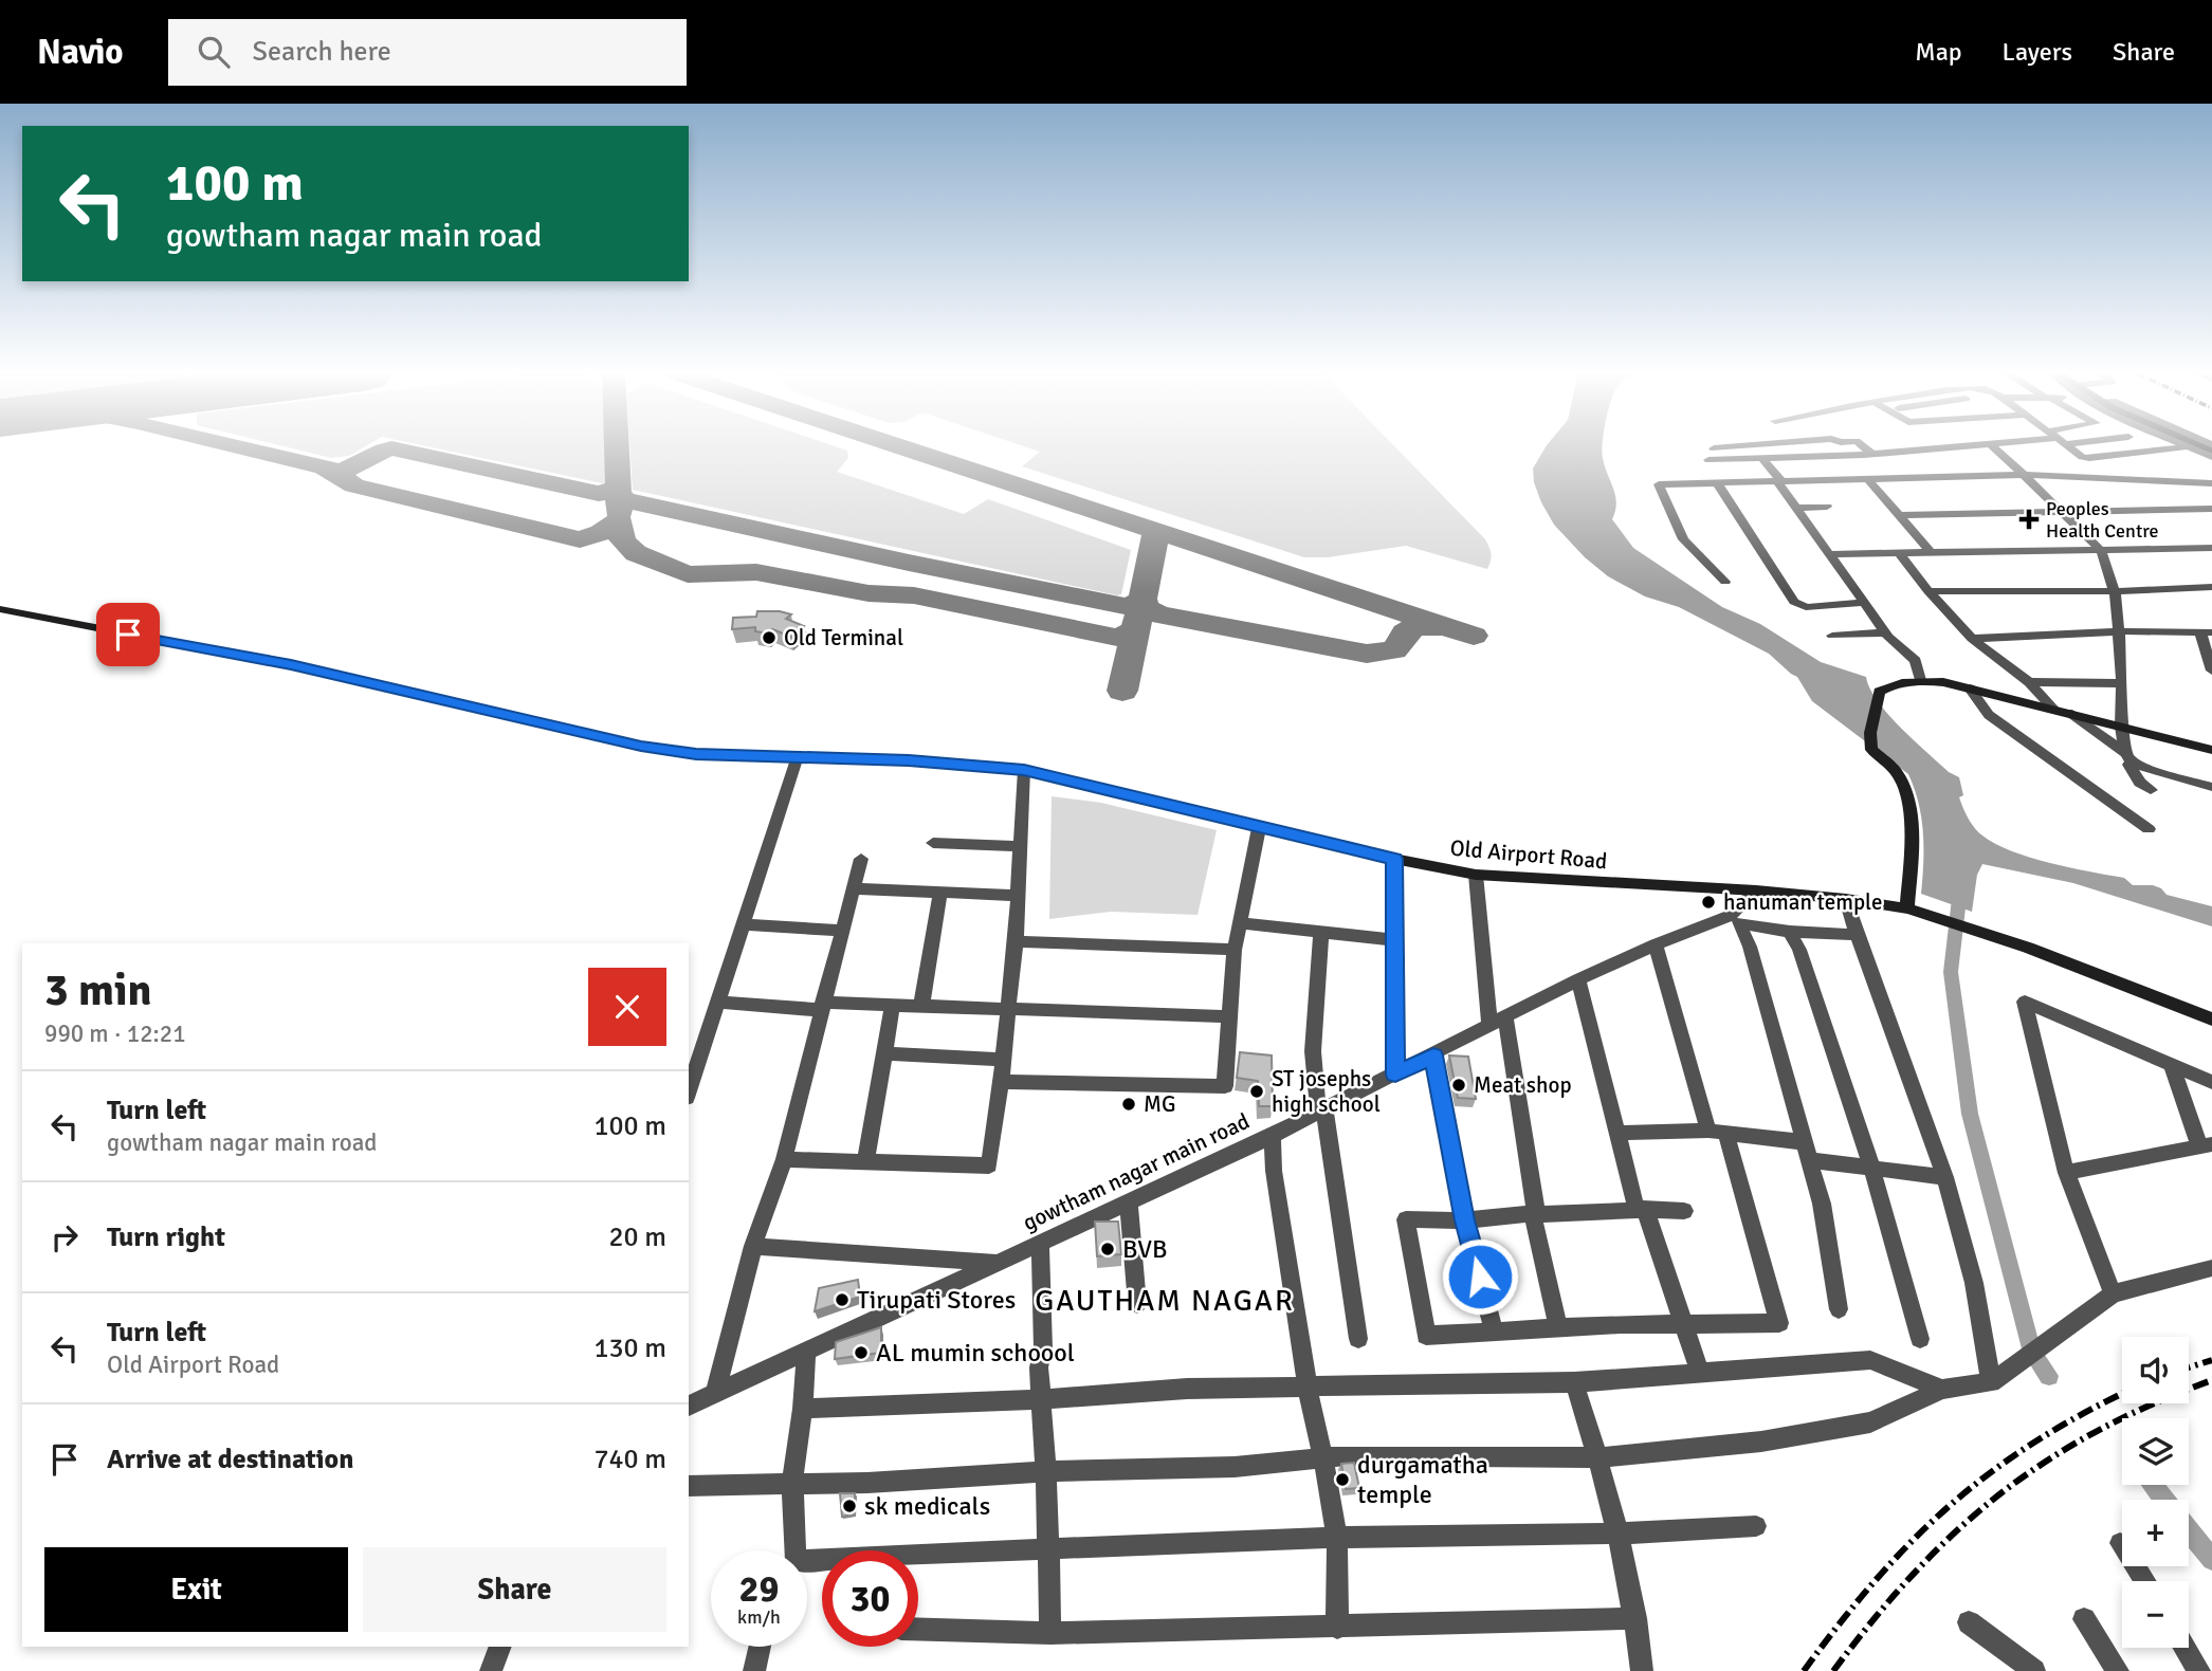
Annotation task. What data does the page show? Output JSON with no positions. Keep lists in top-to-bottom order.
{
  "streets": {
    "main road": ["Old Airport Road"],
    "street": ["gowtham nagar main road"]
  },
  "crossings": [
    ["Old Airport Road", "gowtham nagar main road"]
  ],
  "districts": ["GAUTHAM NAGAR"],
  "places": {
    "health": ["Peoples Health Centre"],
    "other": [
      "Old Terminal",
      "hanuman temple",
      "Meat shop",
      "ST josephs high school",
      "MG",
      "BVB",
      "Tirupati Stores",
      "AL mumin schoool",
      "durgamatha temple",
      "sk medicals"
    ]
  },
  "page": {
    "header": "Navio",
    "search": "Search here",
    "nav": ["Map", "Layers", "Share"],
    "turn": ["100 m", "gowtham nagar main road"],
    "heading": ["3 min", "990 m · 12:21"],
    "list": [
      {
        "name": "Turn left",
        "note": "gowtham nagar main road",
        "value": "100 m"
      },
      {
        "name": "Turn right",
        "value": "20 m"
      },
      {
        "name": "Turn left",
        "note": "Old Airport Road",
        "value": "130 m"
      },
      {
        "name": "Arrive at destination",
        "value": "740 m"
      }
    ],
    "map_buttons": ["+", "−"],
    "buttons": ["Exit", "Share"],
    "speed": "29 km/h",
    "limit": "30"
  }
}
